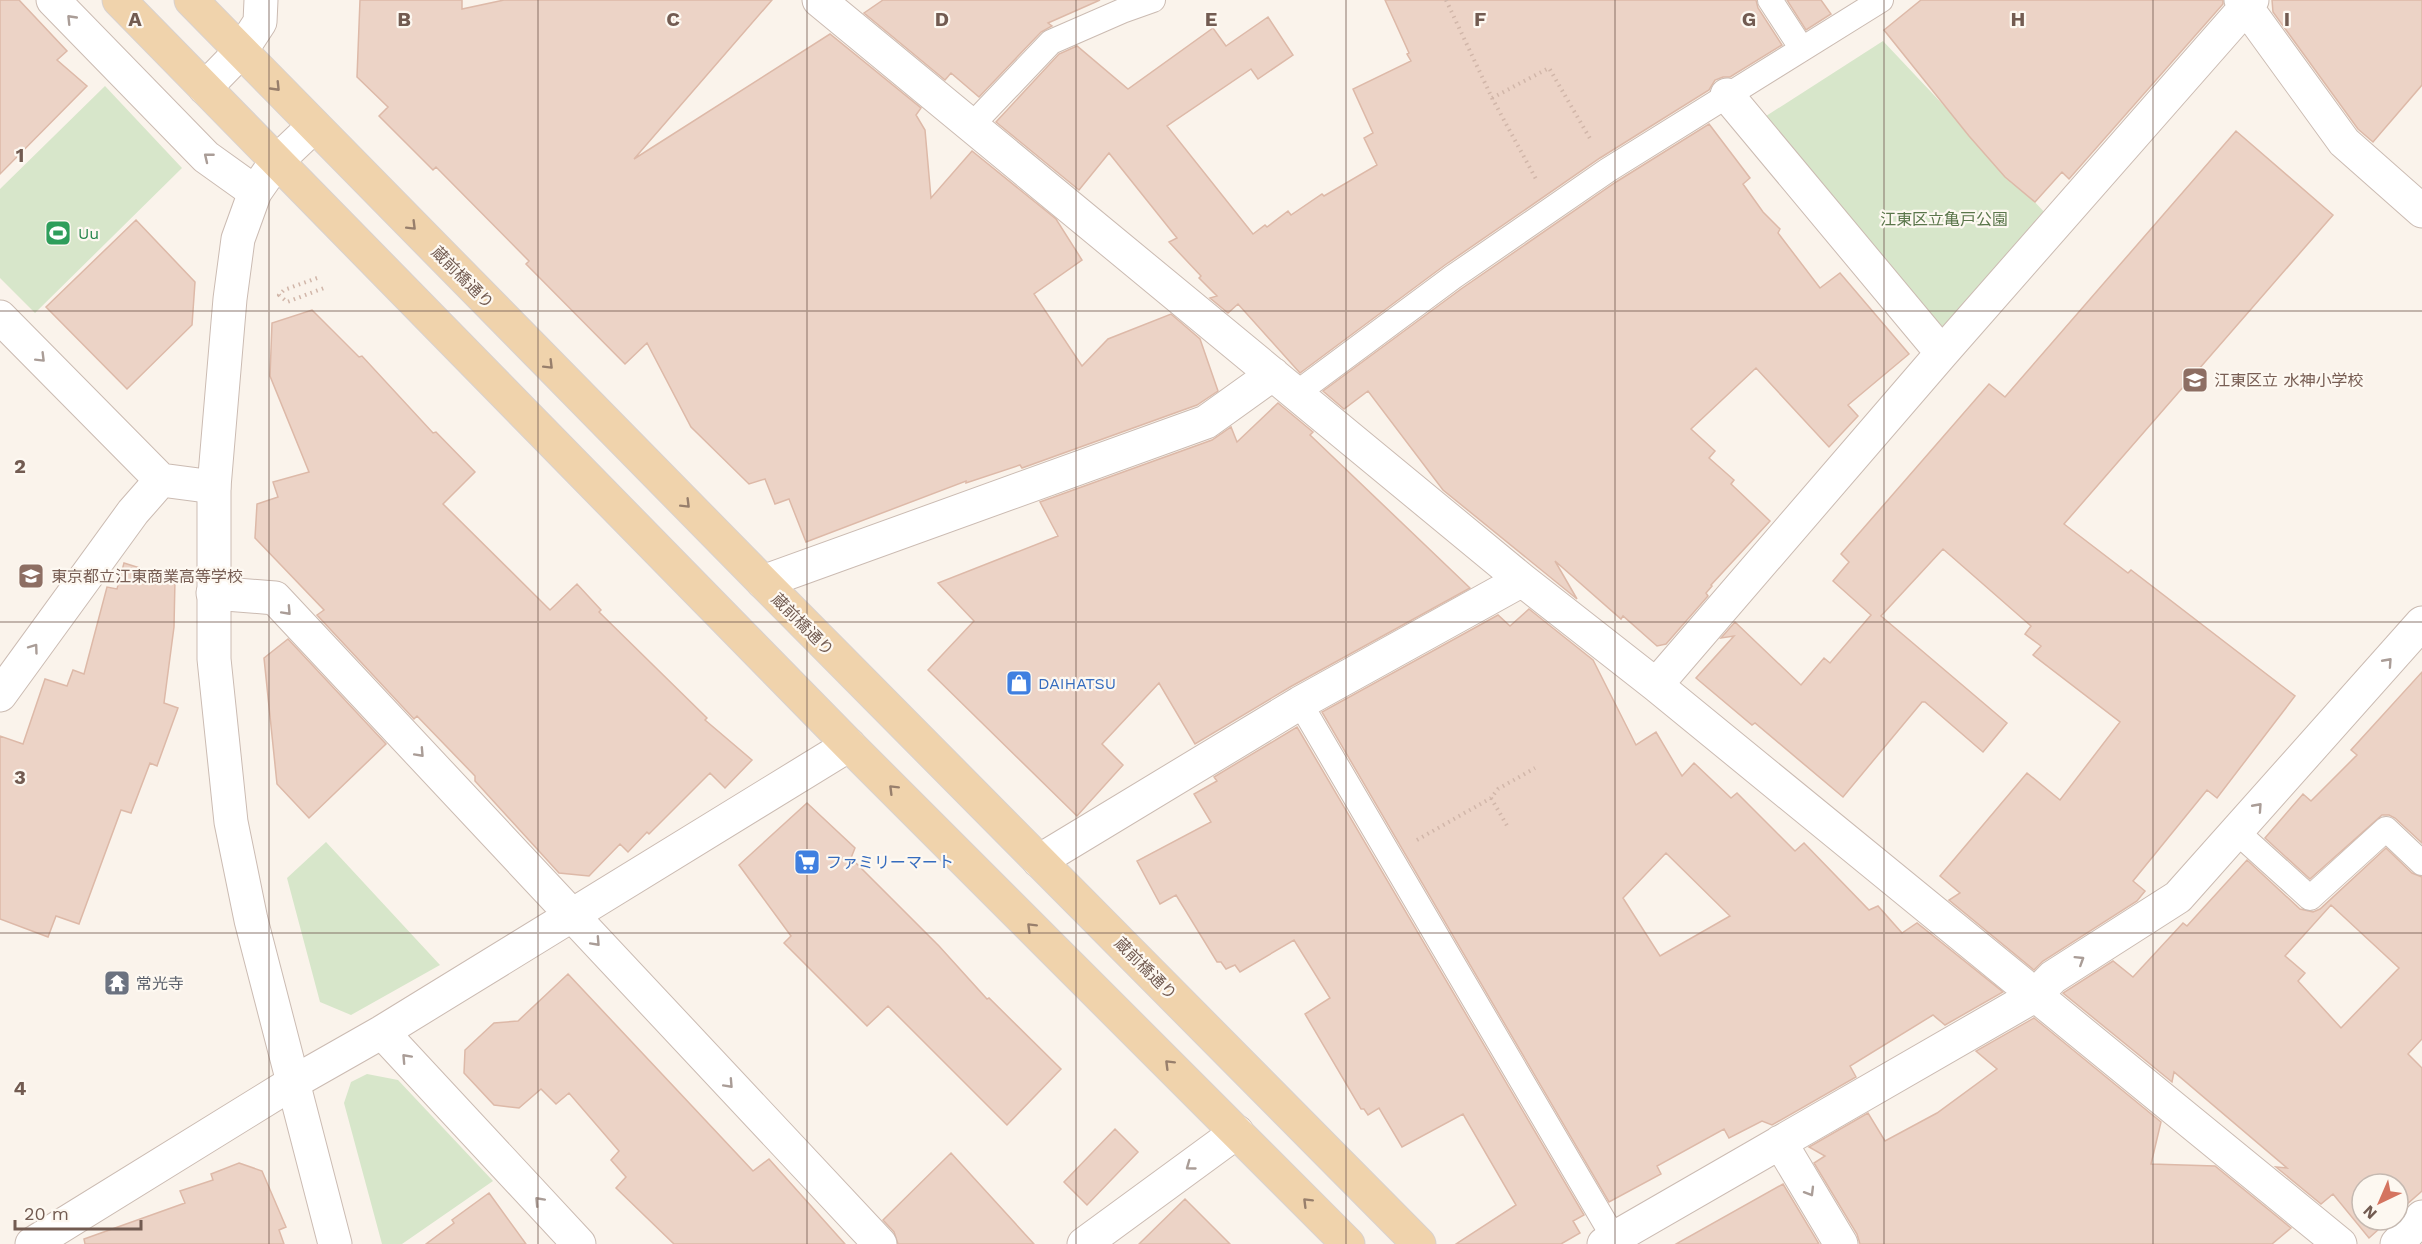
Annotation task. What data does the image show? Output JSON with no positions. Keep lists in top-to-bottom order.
{
  "streets": {
    "main road": ["蔵前橋通り"]
  },
  "parks": ["江東区立亀戸公園"],
  "places": {
    "sports": ["Uu"],
    "school or university": ["江東区立 水神小学校", "東京都立江東商業高等学校"],
    "shop": ["DAIHATSU"],
    "supermarket": ["ファミリーマート"],
    "temple": ["常光寺"]
  },
  "scale_bar": "20 m",
  "north": "bottom left",
  "grid": {
    "columns": [
      "A",
      "B",
      "C",
      "D",
      "E",
      "F",
      "G",
      "H",
      "I"
    ],
    "rows": [
      "1",
      "2",
      "3",
      "4"
    ]
  }
}
